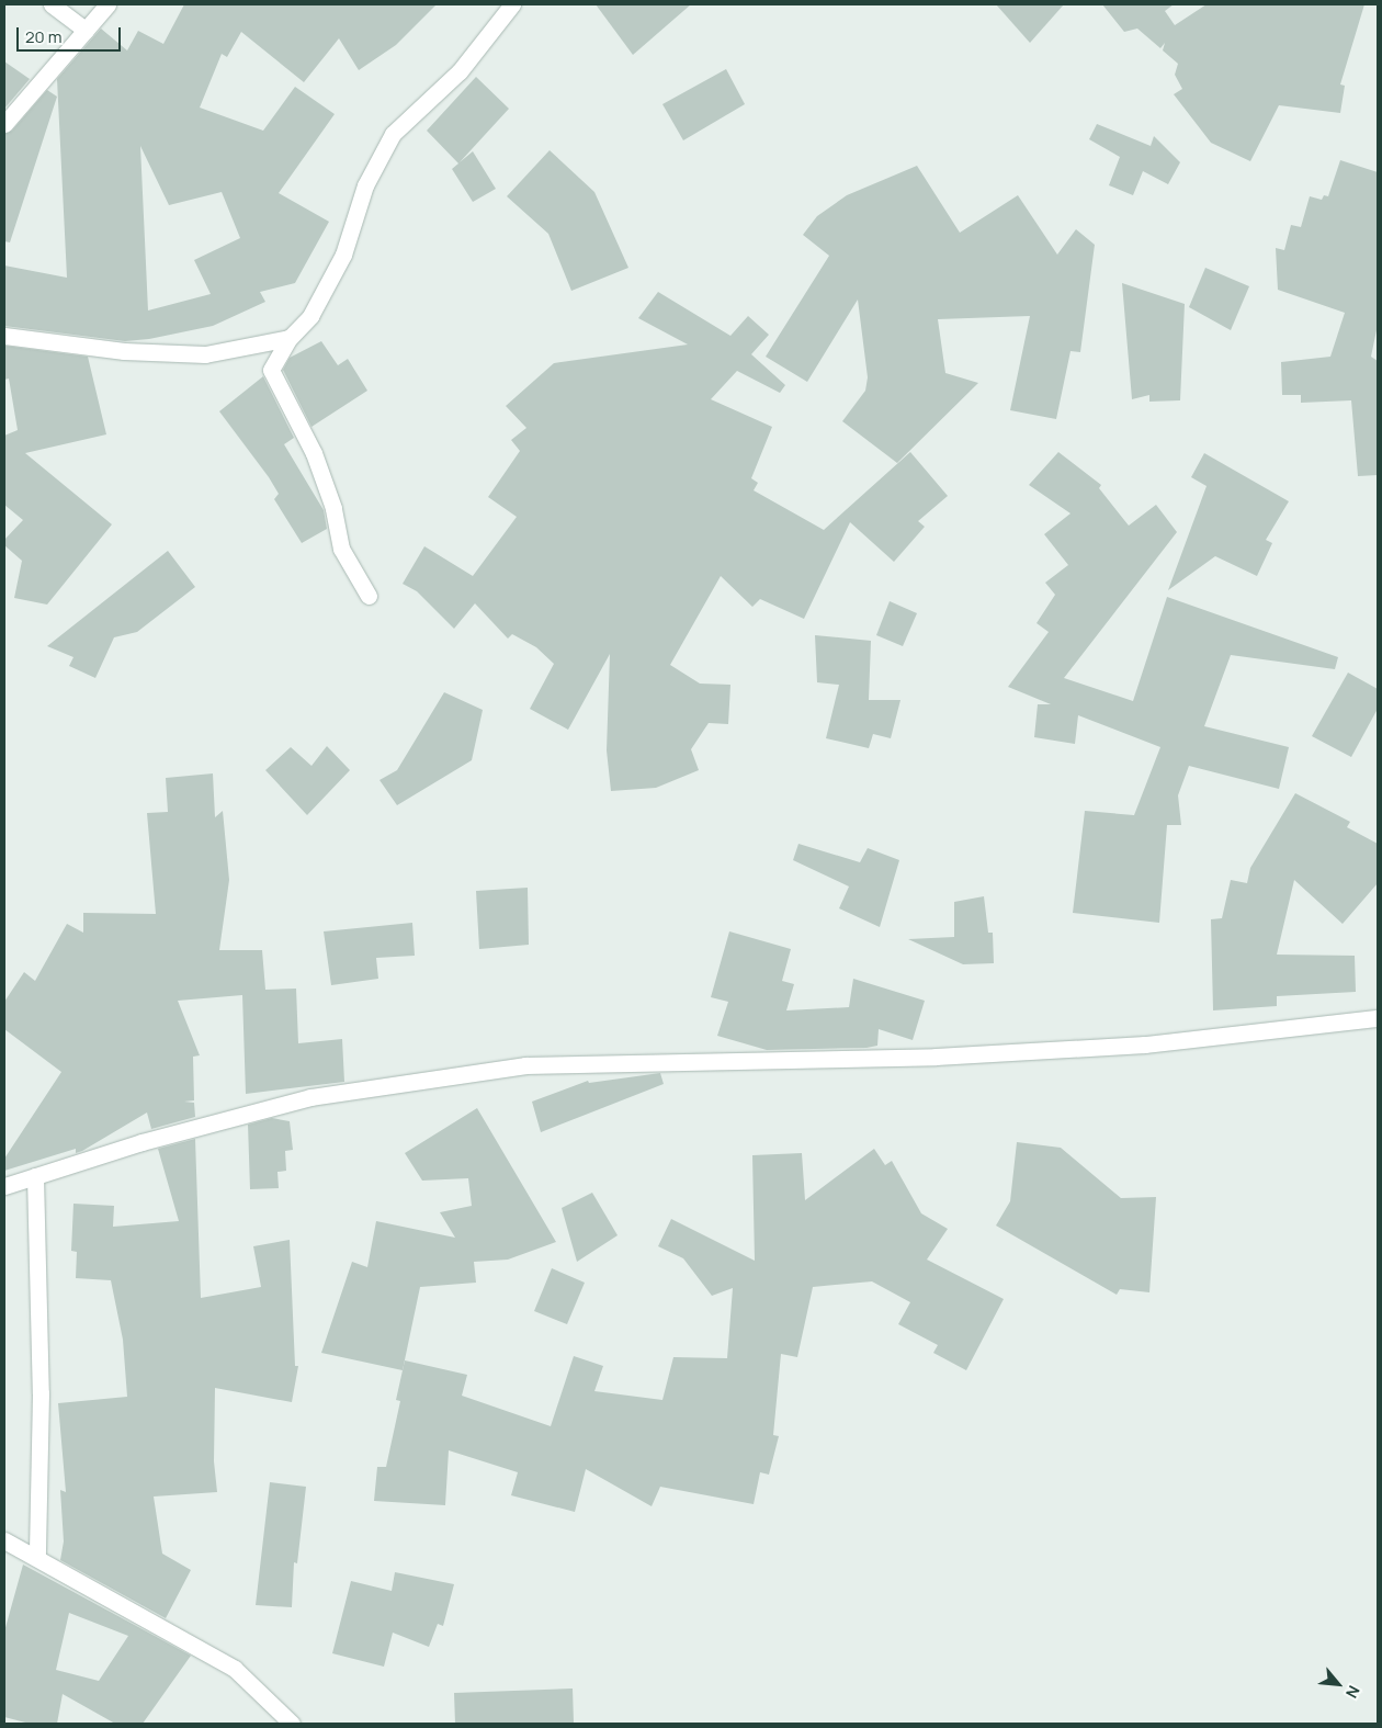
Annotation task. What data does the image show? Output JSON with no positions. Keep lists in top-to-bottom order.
{
  "scale_bar": "20 m",
  "north": "bottom right"
}
